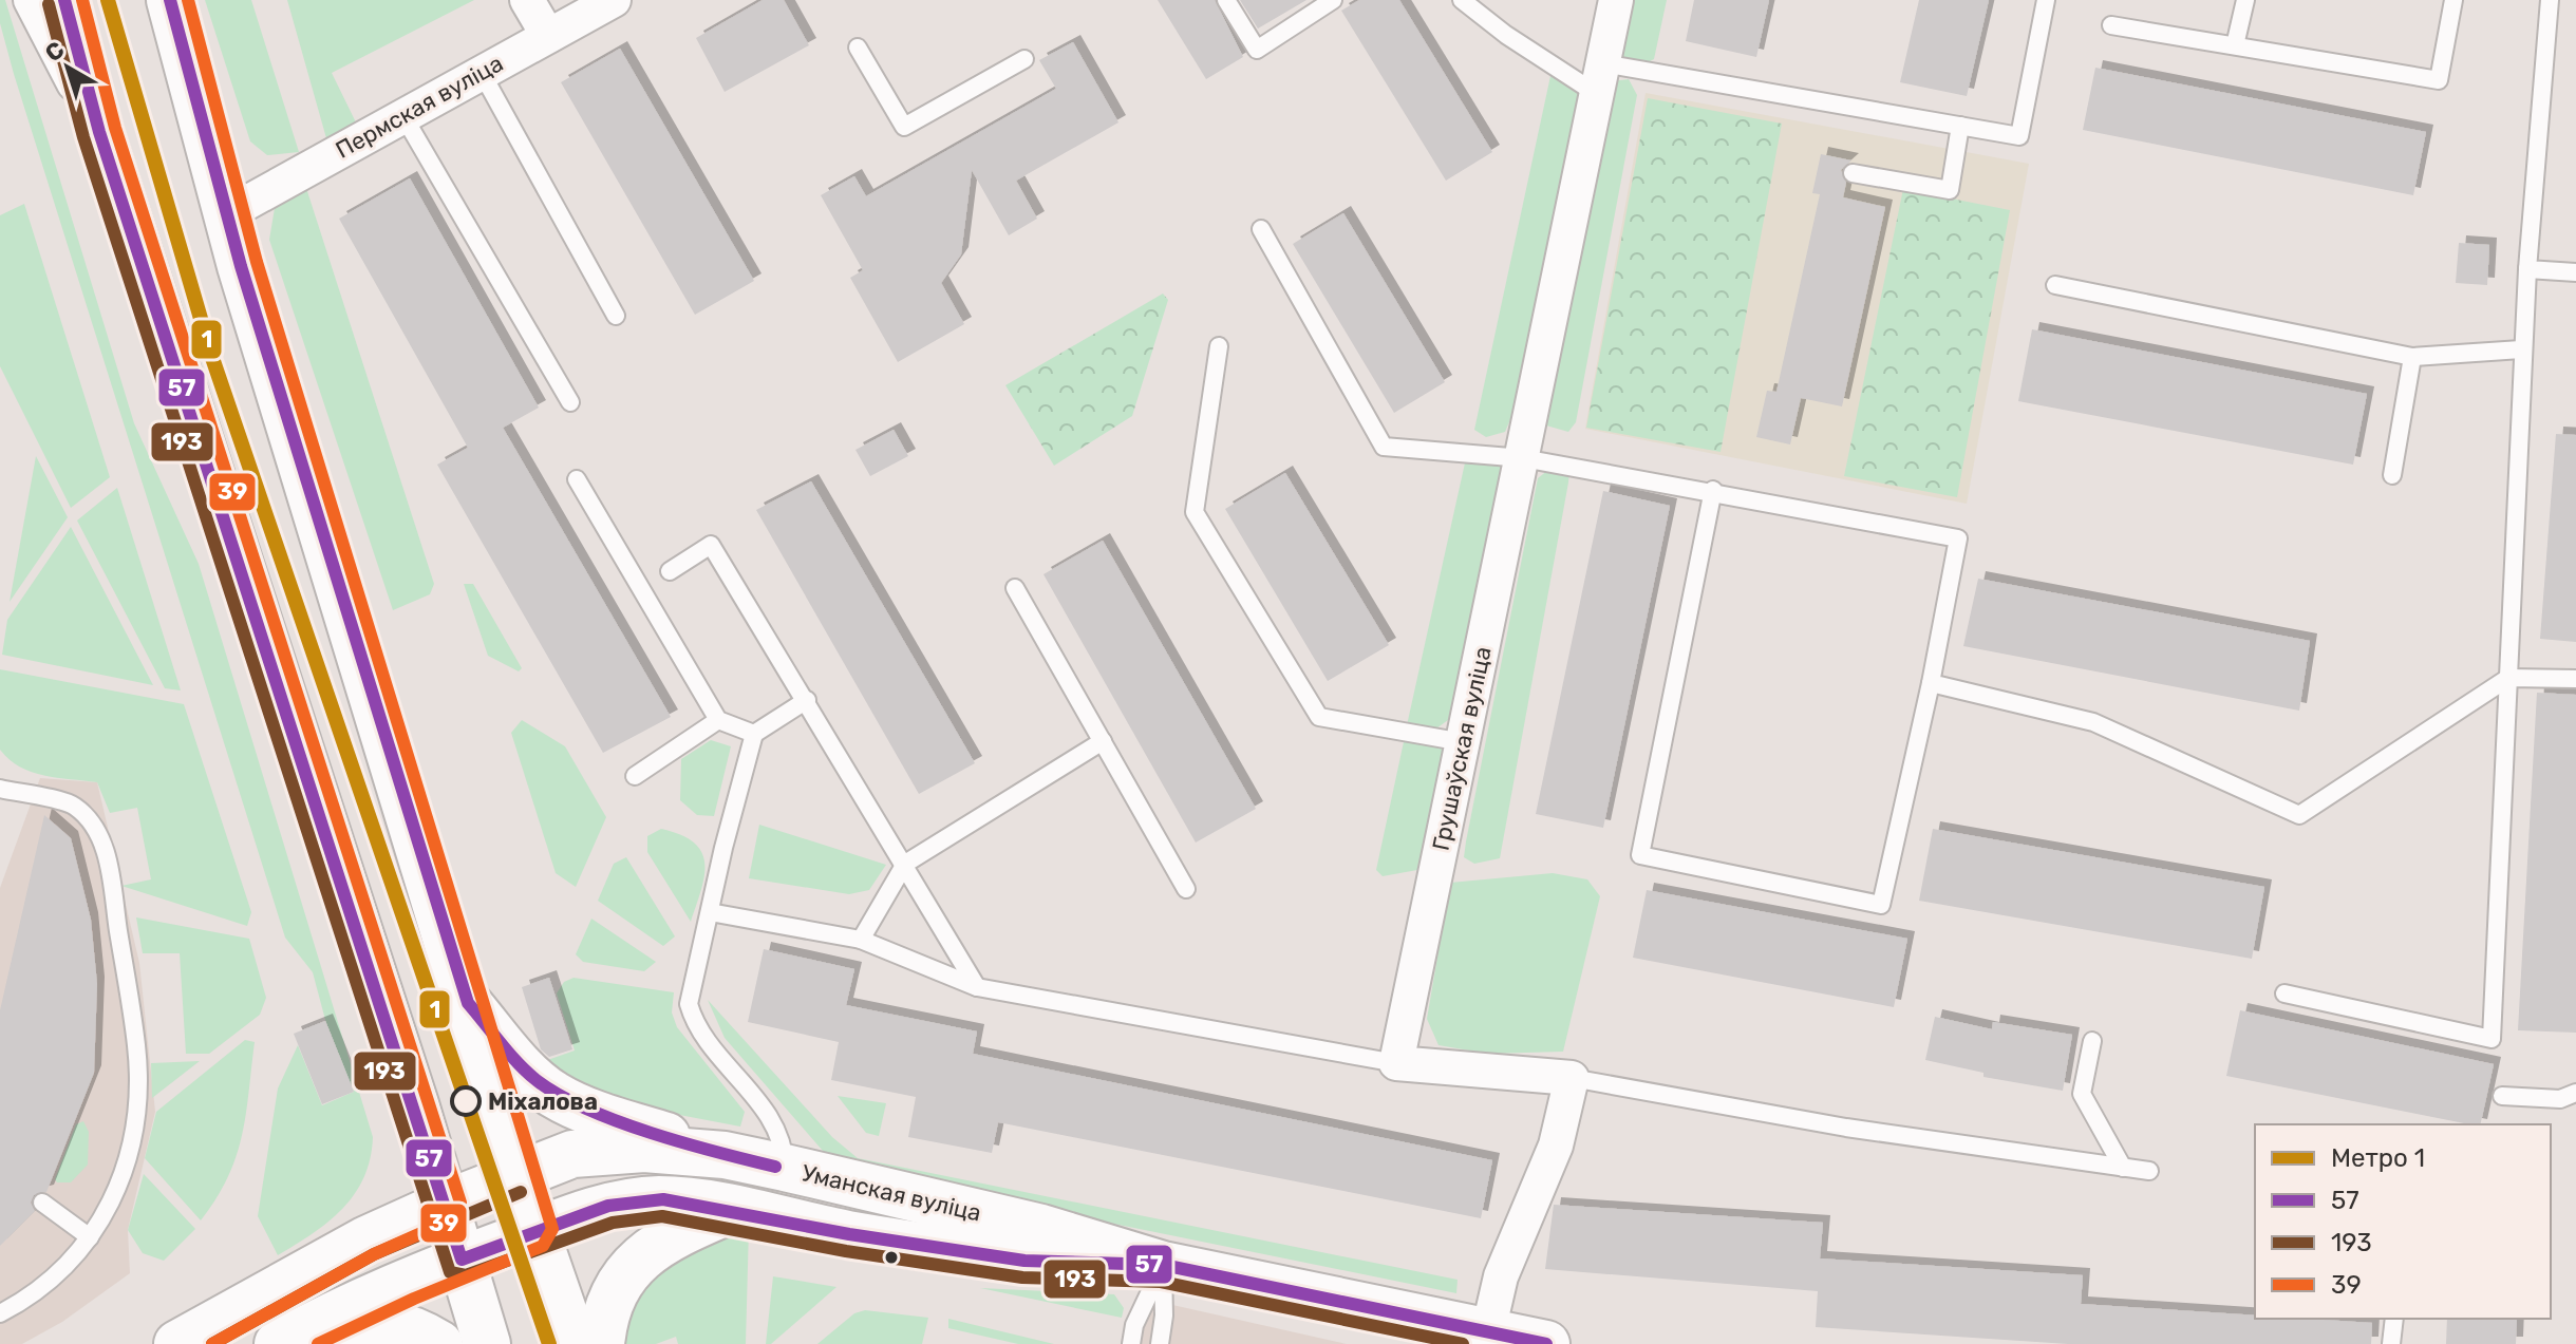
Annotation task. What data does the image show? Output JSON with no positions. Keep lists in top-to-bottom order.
{
  "streets": {
    "main road": ["Уманская вуліца"],
    "street": ["Пермская вуліца", "Грушаўская вуліца"]
  },
  "places": ["Міхалова"],
  "lines": [
    "metro line 1",
    "transit line 57",
    "transit line 39",
    "transit line 193"
  ],
  "legend": [
    "Метро 1",
    "57",
    "193",
    "39"
  ],
  "north": "top left"
}
